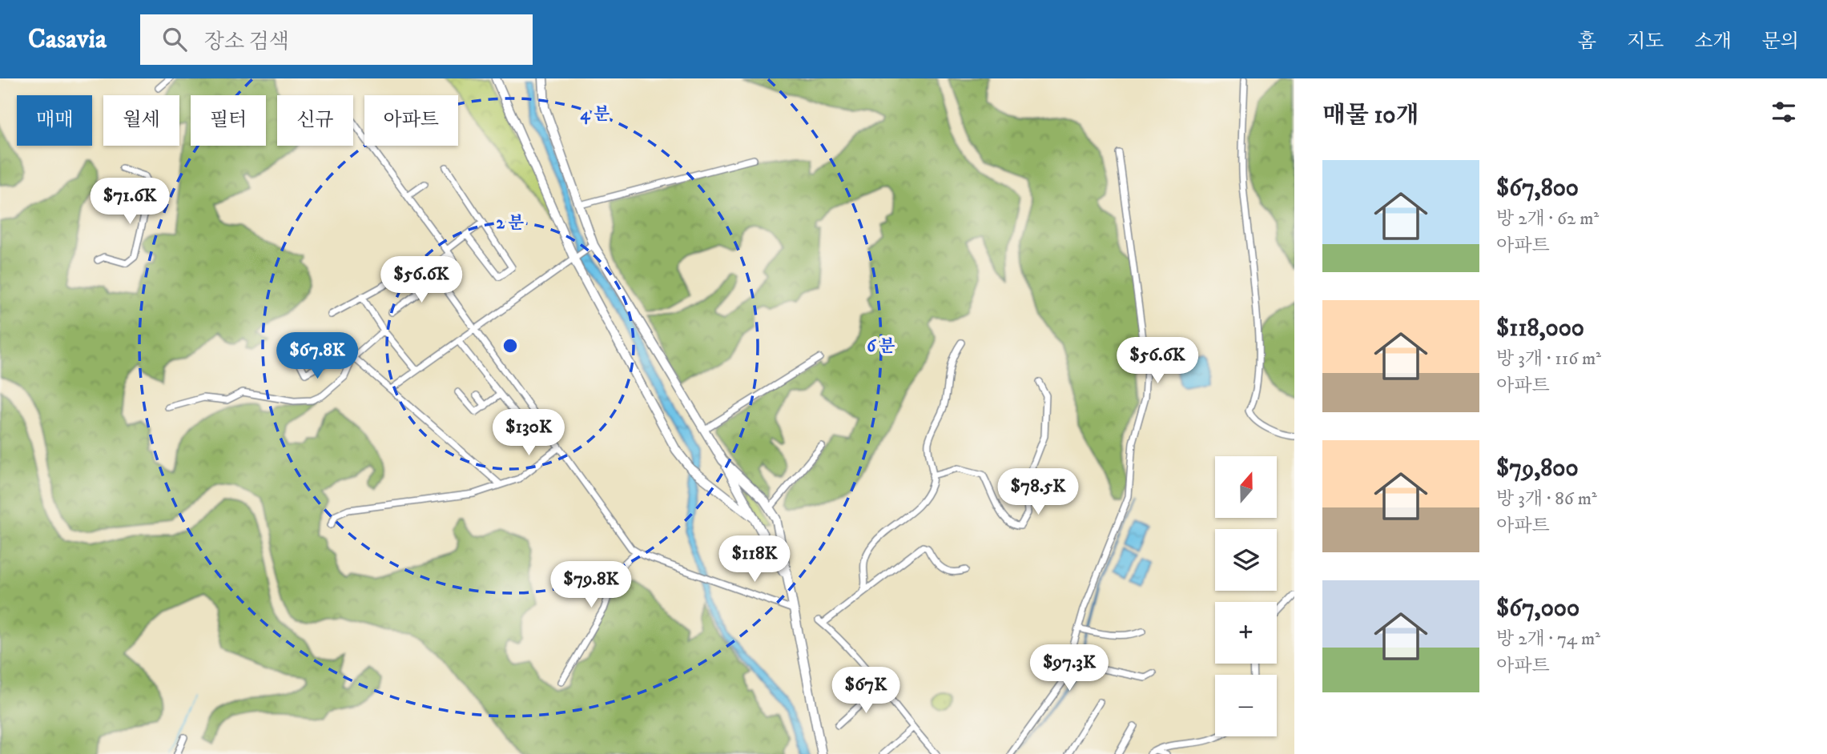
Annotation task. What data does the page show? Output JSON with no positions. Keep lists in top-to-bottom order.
{
  "north": "top",
  "page": {
    "header": "Casavia",
    "search": "장소 검색",
    "nav": [
      "홈",
      "지도",
      "소개",
      "문의"
    ],
    "heading": "매물 10개",
    "chip": [
      "매매",
      "월세",
      "필터",
      "신규",
      "아파트"
    ],
    "list": [
      {
        "name": "$67,800",
        "note": "방 2개 · 62 m² · 아파트"
      },
      {
        "name": "$118,000",
        "note": "방 3개 · 116 m² · 아파트"
      },
      {
        "name": "$79,800",
        "note": "방 3개 · 86 m² · 아파트"
      },
      {
        "name": "$67,000",
        "note": "방 2개 · 74 m² · 아파트"
      }
    ],
    "price": [
      "$71.6K",
      "$56.6K",
      "$67.8K",
      "$56.6K",
      "$130K",
      "$78.5K",
      "$118K",
      "$79.8K",
      "$97.3K",
      "$67K"
    ],
    "map_buttons": ["+", "−"]
  },
  "rings": ["4 분", "2 분", "6 분"]
}
